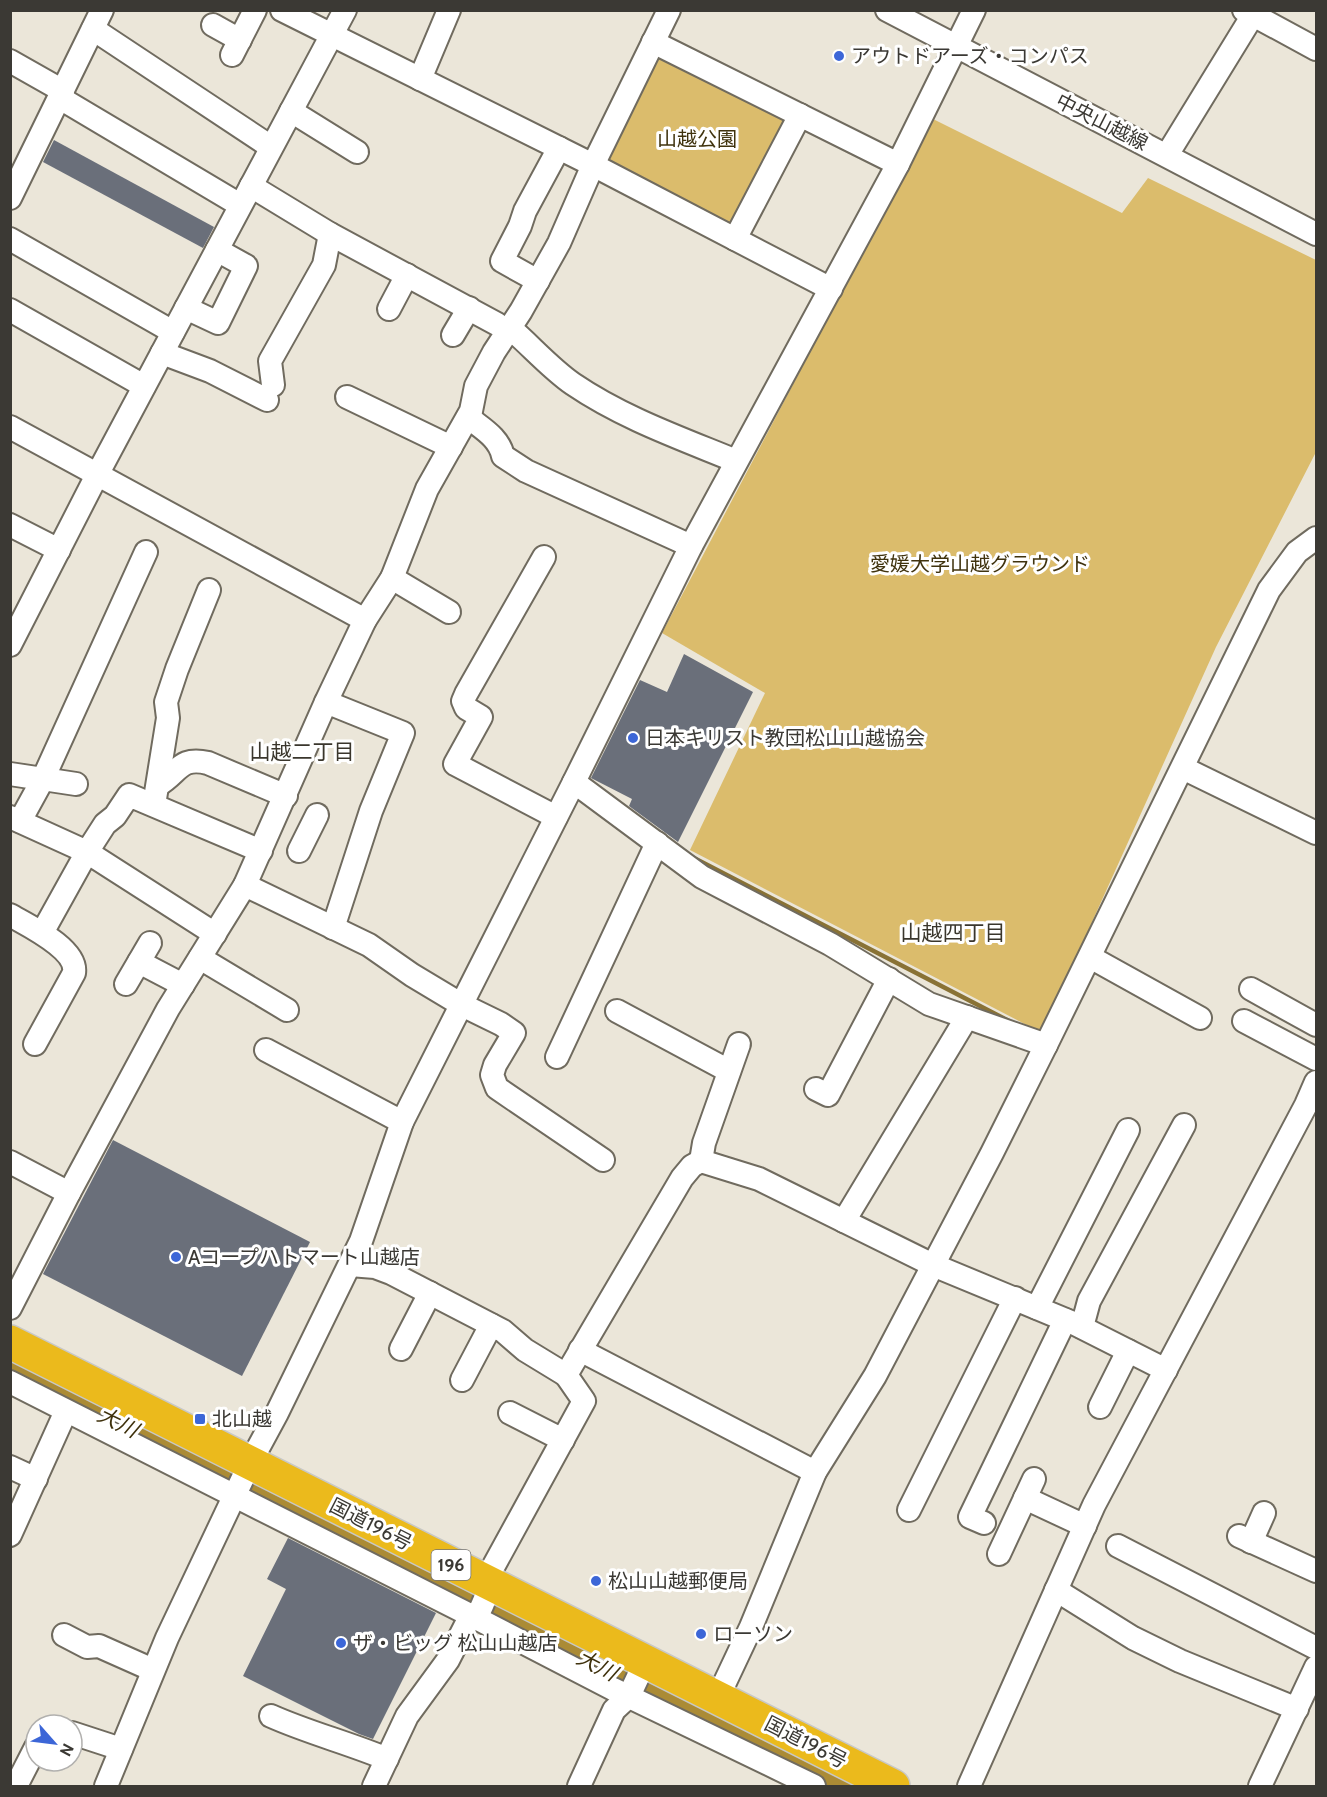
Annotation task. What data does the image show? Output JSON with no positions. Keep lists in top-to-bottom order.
{
  "streets": {
    "highway": ["国道196号", "196"],
    "street": ["中央山越線"]
  },
  "districts": ["山越二丁目", "山越四丁目"],
  "water": ["大川"],
  "parks": ["山越公園", "愛媛大学山越グラウンド"],
  "places": {
    "other": [
      "アウトドアーズ・コンパス",
      "日本キリスト教団松山山越協会",
      "Aコープハトマート山越店",
      "松山山越郵便局",
      "ローソン",
      "ザ・ビッグ 松山山越店"
    ],
    "transit": ["北山越"]
  },
  "north": "bottom right"
}
